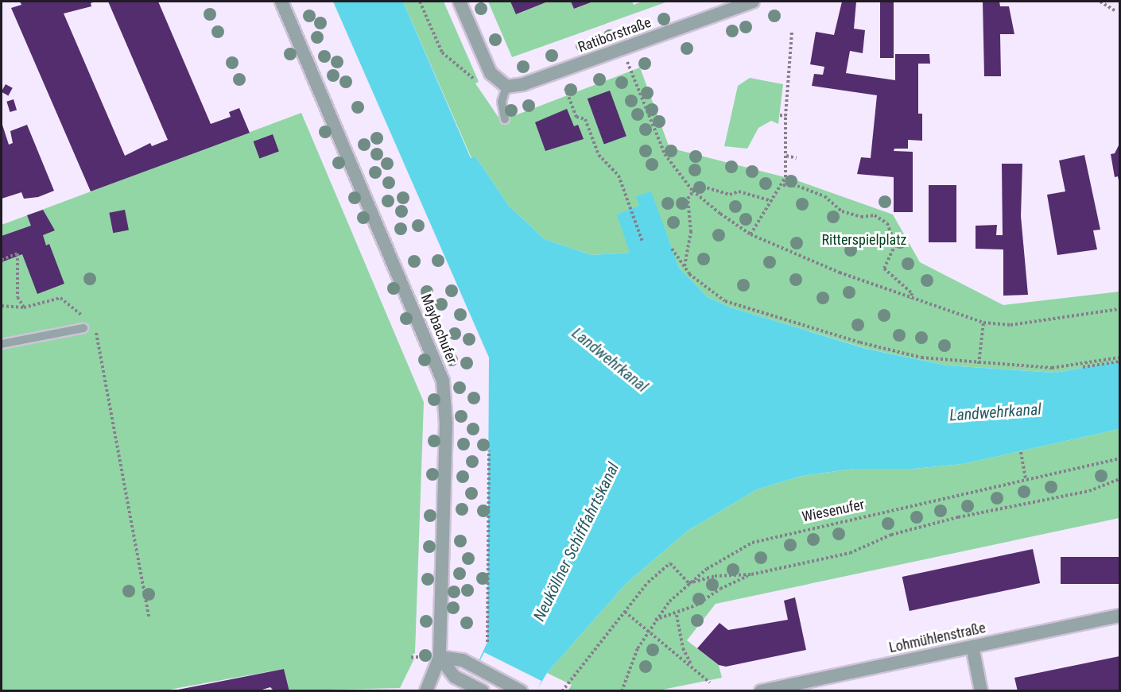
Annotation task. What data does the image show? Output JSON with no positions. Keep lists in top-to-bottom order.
{
  "streets": {
    "street": ["Ratiborstraße", "Maybachufer", "Lohmühlenstraße"],
    "path": ["Wiesenufer"]
  },
  "water": ["Landwehrkanal", "Neuköllner Schifffahrtskanal"],
  "parks": ["Ritterspielplatz"]
}
